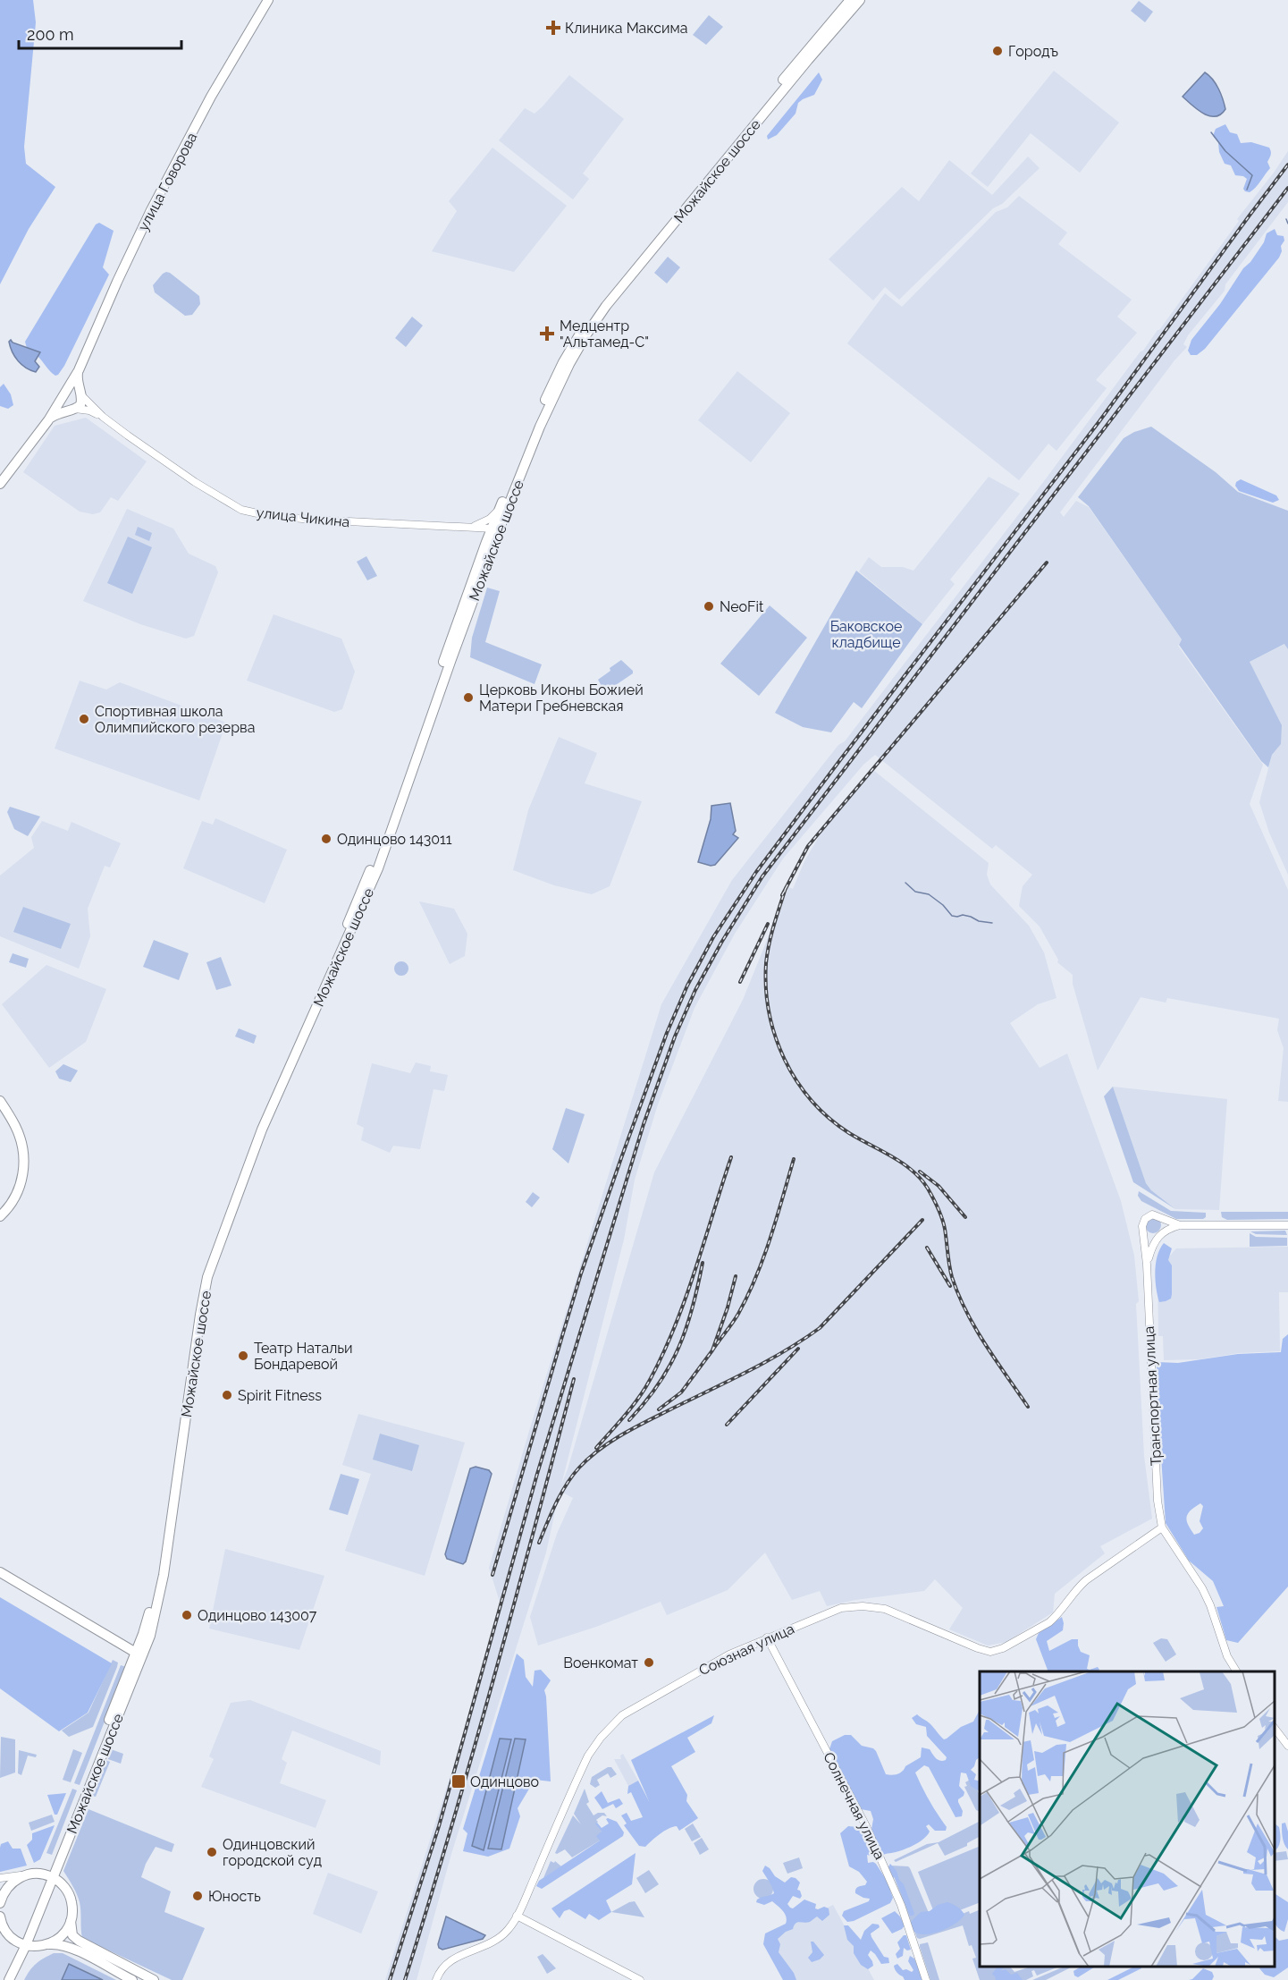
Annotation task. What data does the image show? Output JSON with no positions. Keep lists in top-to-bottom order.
{
  "streets": {
    "main road": ["Можайское шоссе", "улица Говорова"],
    "street": [
      "улица Чикина",
      "Транспортная улица",
      "Союзная улица",
      "Солнечная улица"
    ]
  },
  "crossings": [
    ["Можайское шоссе", "улица Чикина"],
    ["улица Говорова", "улица Чикина"],
    ["Транспортная улица", "Союзная улица"],
    ["Союзная улица", "Солнечная улица"]
  ],
  "parks": ["Баковское кладбище"],
  "places": {
    "health": ["Клиника Максима", "Медцентр \"Альтамед-С\""],
    "other": [
      "Городъ",
      "NeoFit",
      "Церковь Иконы Божией Матери Гребневская",
      "Спортивная школа Олимпийского резерва",
      "Одинцово 143011",
      "Театр Натальи Бондаревой",
      "Spirit Fitness",
      "Одинцово 143007",
      "Военкомат",
      "Одинцовский городской суд",
      "Юность"
    ],
    "transit": ["Одинцово"]
  },
  "scale_bar": "200 m"
}
